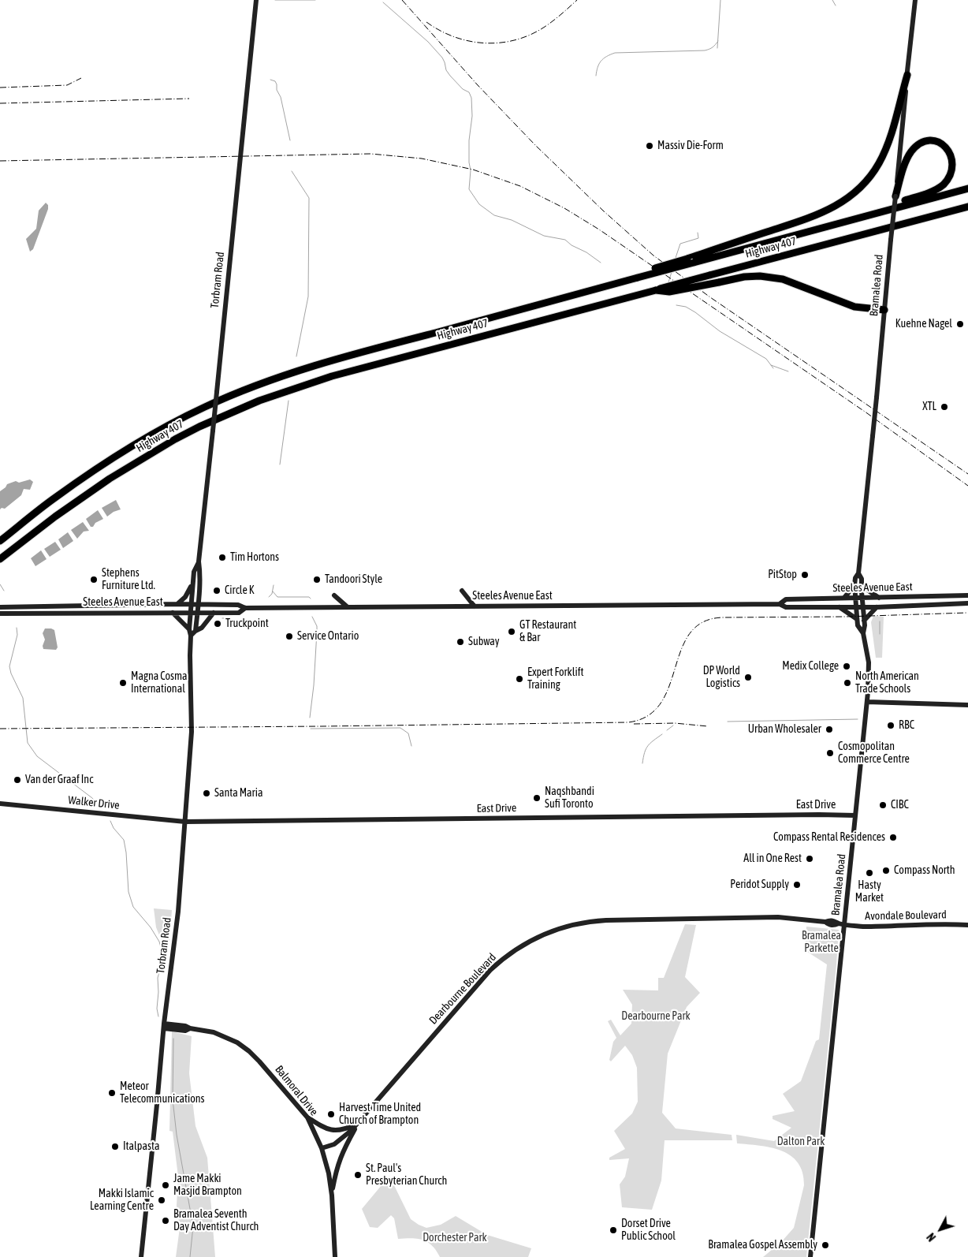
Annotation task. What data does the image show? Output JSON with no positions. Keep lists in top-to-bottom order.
{
  "streets": {
    "highway": ["Highway 407"],
    "main road": [
      "Torbram Road",
      "Bramalea Road",
      "Steeles Avenue East",
      "Walker Drive",
      "East Drive",
      "Avondale Boulevard",
      "Dearbourne Boulevard",
      "Balmoral Drive"
    ]
  },
  "crossings": [
    ["Torbram Road", "Steeles Avenue East"],
    ["Torbram Road", "Walker Drive"],
    ["Torbram Road", "East Drive"],
    ["Torbram Road", "Balmoral Drive"],
    ["Bramalea Road", "Steeles Avenue East"],
    ["Bramalea Road", "East Drive"],
    ["Bramalea Road", "Avondale Boulevard"],
    ["Bramalea Road", "Dearbourne Boulevard"],
    ["Walker Drive", "East Drive"],
    ["Avondale Boulevard", "Dearbourne Boulevard"],
    ["Dearbourne Boulevard", "Balmoral Drive"]
  ],
  "parks": [
    "Bramalea Parkette",
    "Dearbourne Park",
    "Dalton Park",
    "Dorchester Park"
  ],
  "places": [
    "Massiv Die-Form",
    "Kuehne Nagel",
    "XTL",
    "Tim Hortons",
    "PitStop",
    "Stephens Furniture Ltd.",
    "Tandoori Style",
    "Circle K",
    "Truckpoint",
    "GT Restaurant & Bar",
    "Service Ontario",
    "Subway",
    "Medix College",
    "DP World Logistics",
    "Expert Forklift Training",
    "Magna Cosma International",
    "North American Trade Schools",
    "RBC",
    "Urban Wholesaler",
    "Cosmopolitan Commerce Centre",
    "Van der Graaf Inc",
    "Santa Maria",
    "Naqshbandi Sufi Toronto",
    "CIBC",
    "Compass Rental Residences",
    "All in One Rest",
    "Compass North",
    "Hasty Market",
    "Peridot Supply",
    "Meteor Telecommunications",
    "Harvest Time United Church of Brampton",
    "Italpasta",
    "St. Paul's Presbyterian Church",
    "Jame Makki Masjid Brampton",
    "Makki Islamic Learning Centre",
    "Bramalea Seventh Day Adventist Church",
    "Dorset Drive Public School",
    "Bramalea Gospel Assembly"
  ],
  "north": "bottom left"
}
